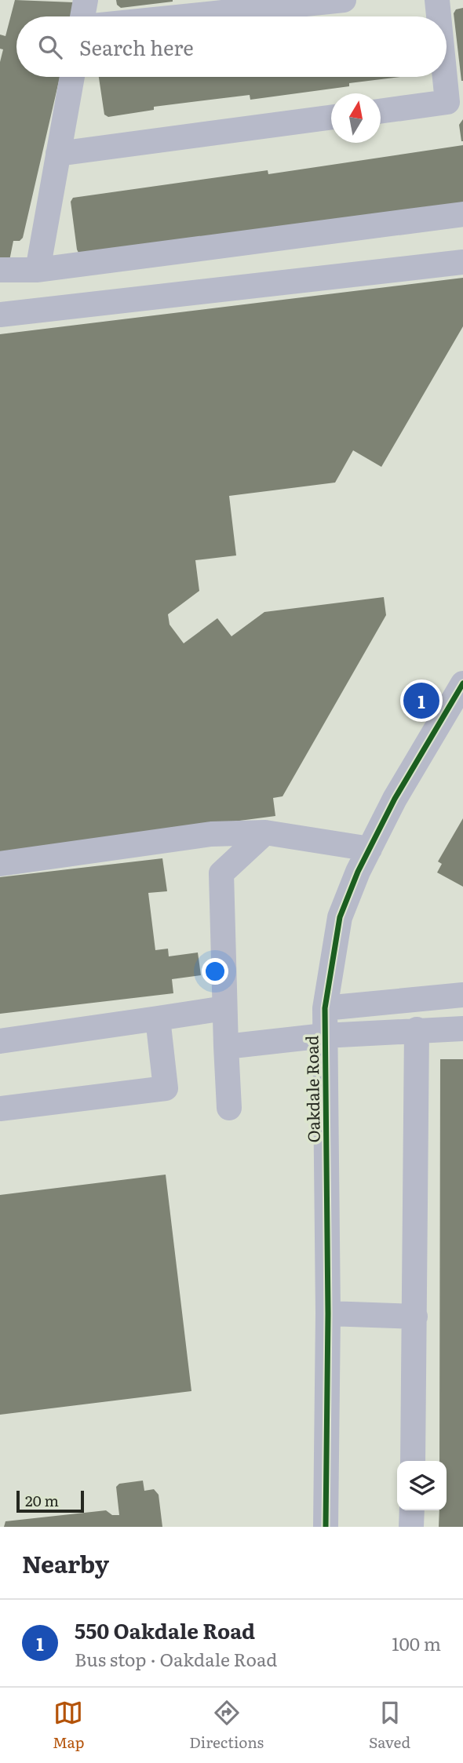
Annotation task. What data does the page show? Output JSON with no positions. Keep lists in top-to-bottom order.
{
  "streets": {
    "street": ["Oakdale Road"]
  },
  "scale_bar": "20 m",
  "north": "top",
  "page": {
    "search": "Search here",
    "pins": "1",
    "scale": "20 m",
    "heading": "Nearby",
    "list": [
      {
        "mark": "1",
        "name": "550 Oakdale Road",
        "note": "Bus stop · Oakdale Road",
        "value": "100 m"
      }
    ],
    "nav": ["Map", "Directions", "Saved"]
  }
}
